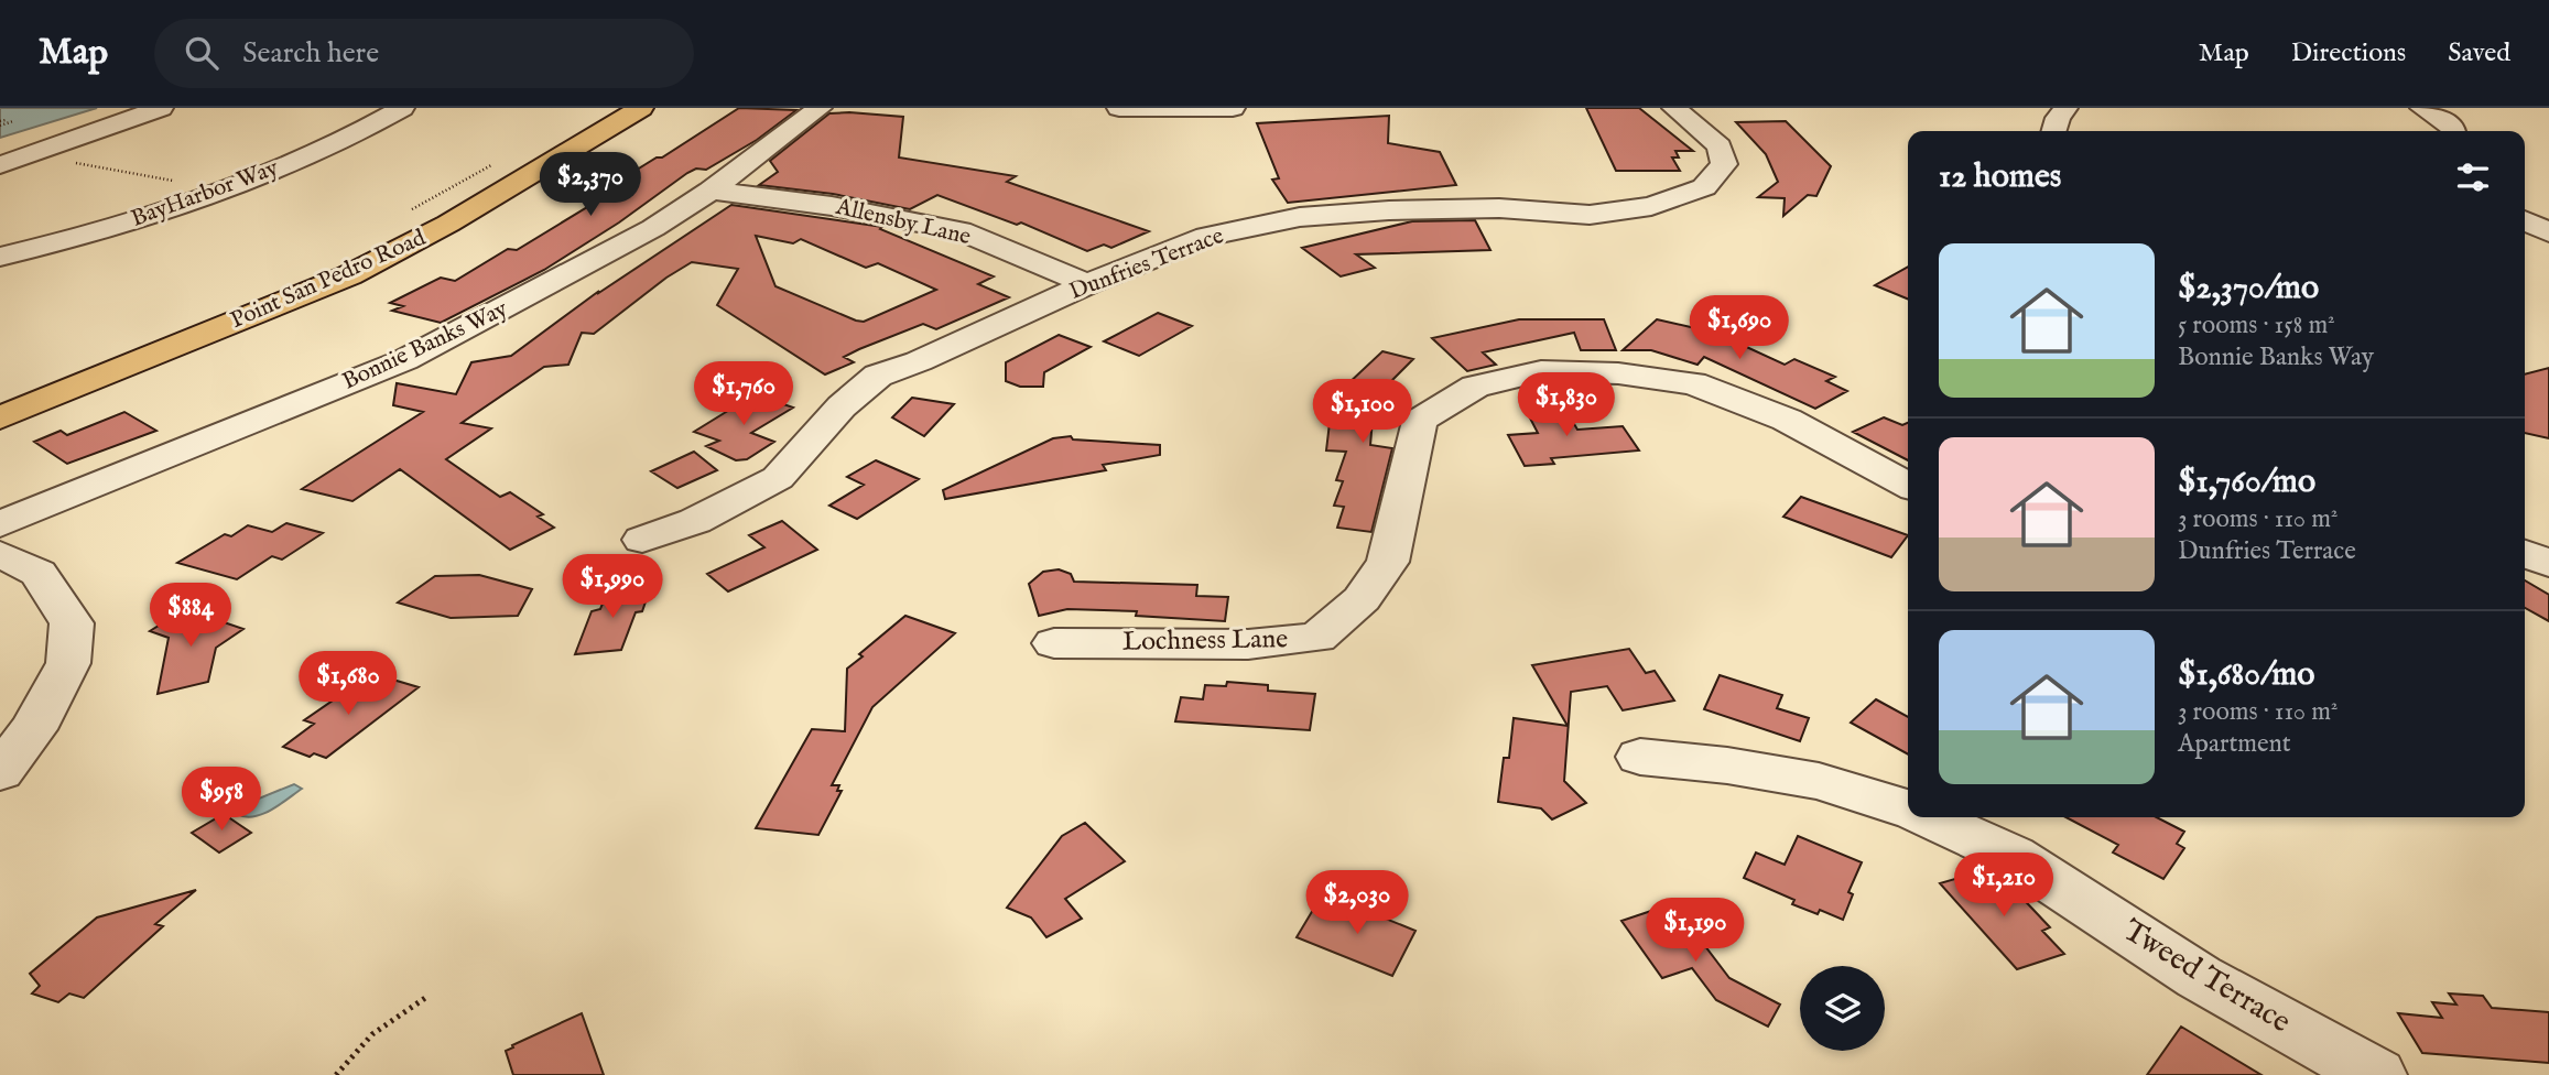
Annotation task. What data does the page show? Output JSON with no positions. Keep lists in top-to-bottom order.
{
  "streets": {
    "main road": ["Point San Pedro Road"],
    "street": [
      "BayHarbor Way",
      "Allensby Lane",
      "Dunfries Terrace",
      "Bonnie Banks Way",
      "Lochness Lane",
      "Tweed Terrace"
    ]
  },
  "crossings": [
    ["Allensby Lane", "Dunfries Terrace"],
    ["Allensby Lane", "Bonnie Banks Way"]
  ],
  "page": {
    "header": "Map",
    "search": "Search here",
    "nav": ["Map", "Directions", "Saved"],
    "heading": "12 homes",
    "price": [
      "$2,370",
      "$1,690",
      "$1,760",
      "$1,830",
      "$1,100",
      "$1,990",
      "$884",
      "$1,680",
      "$958",
      "$1,210",
      "$2,030",
      "$1,190"
    ],
    "list": [
      {
        "name": "$2,370/mo",
        "note": "5 rooms · 158 m² · Bonnie Banks Way"
      },
      {
        "name": "$1,760/mo",
        "note": "3 rooms · 110 m² · Dunfries Terrace"
      },
      {
        "name": "$1,680/mo",
        "note": "3 rooms · 110 m² · Apartment"
      }
    ]
  }
}
